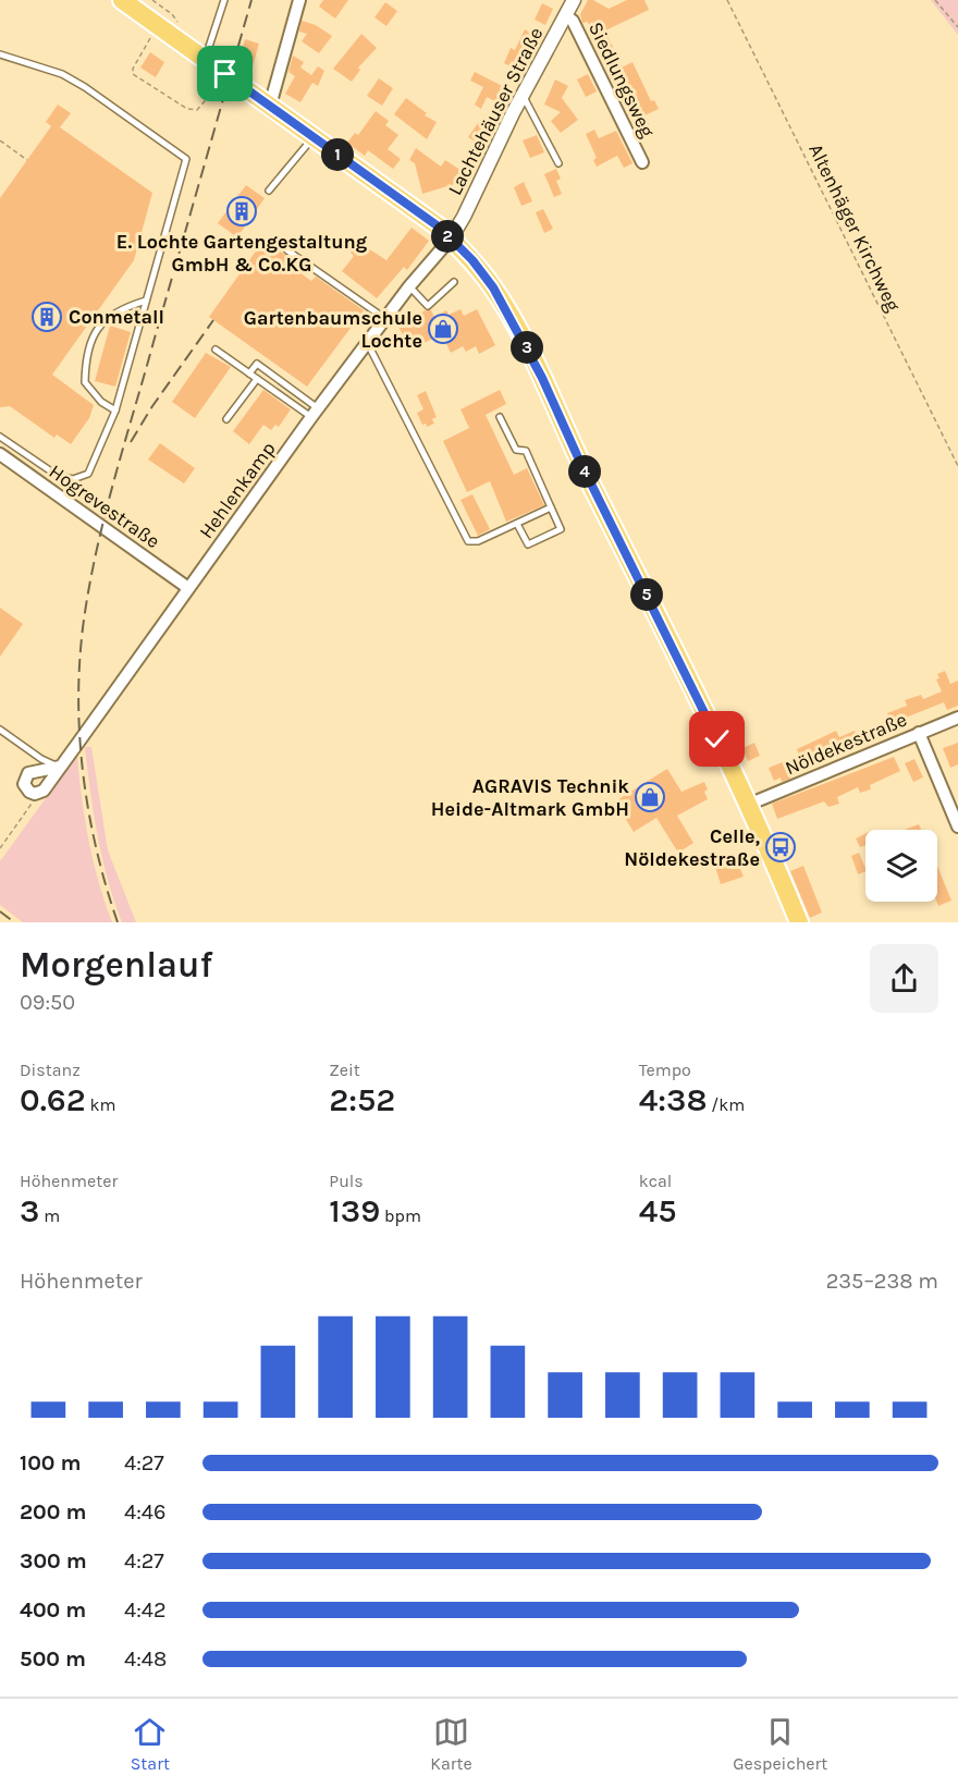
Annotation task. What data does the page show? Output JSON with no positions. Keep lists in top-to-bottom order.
{
  "streets": {
    "street": [
      "Siedlungsweg",
      "Lachtehäuser Straße",
      "Hehlenkamp",
      "Hogrevestraße",
      "Nöldekestraße"
    ],
    "path": ["Altenhäger Kirchweg"]
  },
  "crossings": [
    ["Siedlungsweg", "Lachtehäuser Straße"],
    ["Lachtehäuser Straße", "Hehlenkamp"],
    ["Hehlenkamp", "Hogrevestraße"]
  ],
  "places": {
    "building": ["E. Lochte Gartengestaltung GmbH & Co.KG", "Conmetall"],
    "shop": ["Gartenbaumschule Lochte", "AGRAVIS Technik Heide-Altmark GmbH"],
    "bus stop": ["Celle, Nöldekestraße"]
  },
  "page": {
    "pins": [
      "1",
      "2",
      "3",
      "4",
      "5"
    ],
    "heading": ["Morgenlauf", "09:50"],
    "stats": [
      ["Distanz", "0.62 km"],
      ["Zeit", "2:52"],
      ["Tempo", "4:38 /km"],
      ["Höhenmeter", "3 m"],
      ["Puls", "139 bpm"],
      ["kcal", "45"]
    ],
    "chart": ["Höhenmeter", "235–238 m"],
    "list": [
      {
        "name": "100 m",
        "note": "4:27"
      },
      {
        "name": "200 m",
        "note": "4:46"
      },
      {
        "name": "300 m",
        "note": "4:27"
      },
      {
        "name": "400 m",
        "note": "4:42"
      },
      {
        "name": "500 m",
        "note": "4:48"
      }
    ],
    "tabs": ["Start", "Karte", "Gespeichert"]
  }
}
